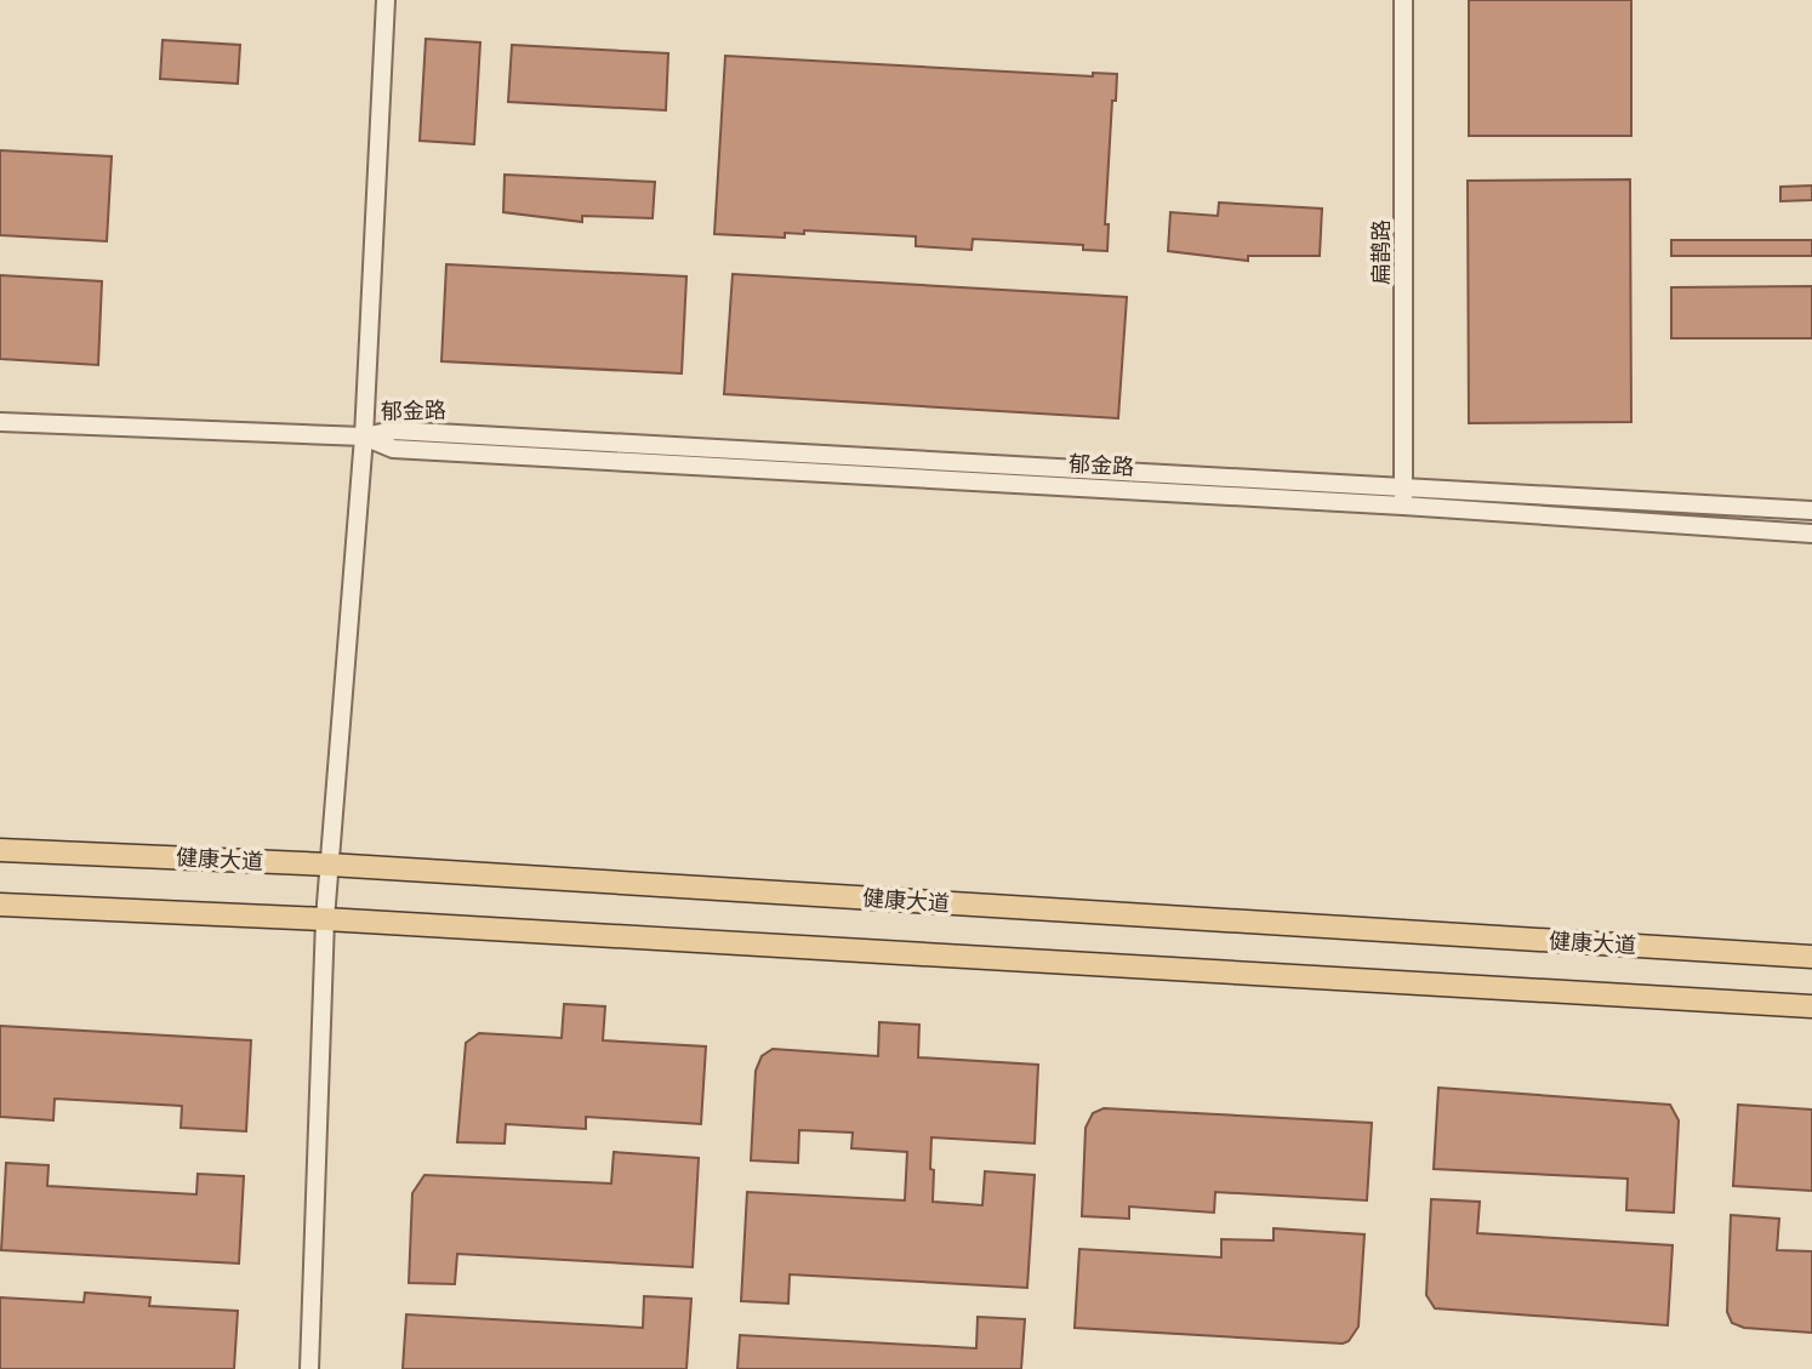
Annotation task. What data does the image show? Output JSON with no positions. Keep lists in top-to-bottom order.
{
  "streets": {
    "main road": ["健康大道"],
    "street": ["扁鹊路", "郁金路"]
  },
  "crossings": [
    ["扁鹊路", "郁金路"]
  ]
}
